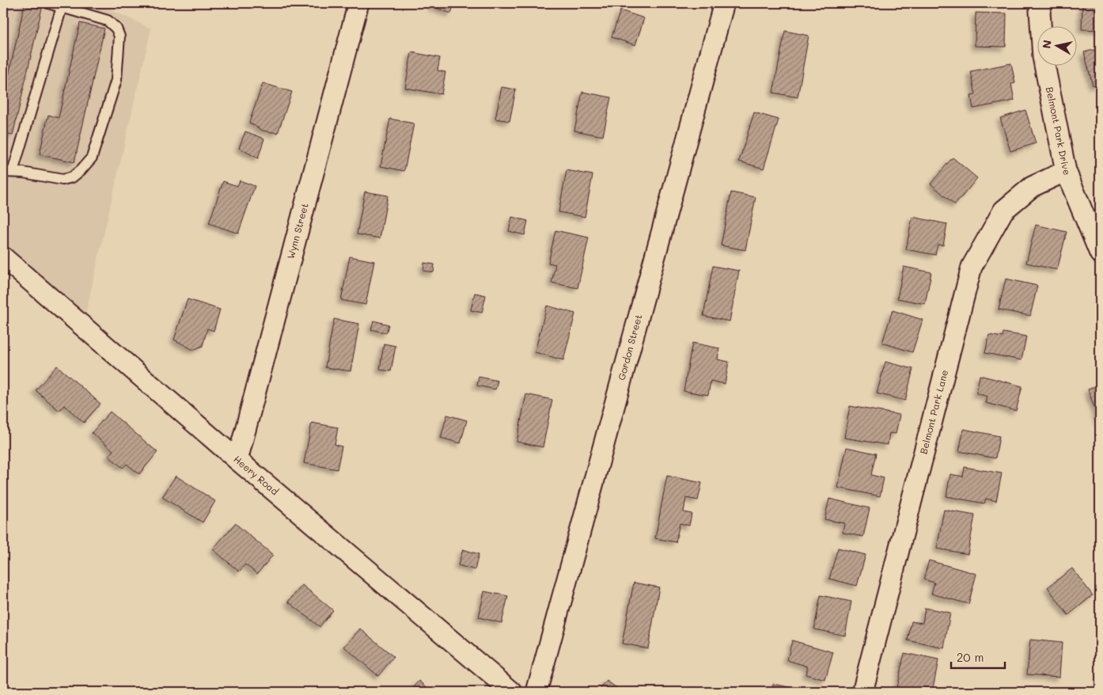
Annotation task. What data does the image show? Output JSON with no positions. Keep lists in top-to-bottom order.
{
  "streets": {
    "street": [
      "Belmont Park Drive",
      "Wynn Street",
      "Gordon Street",
      "Belmont Park Lane",
      "Heery Road"
    ]
  },
  "crossings": [
    ["Belmont Park Drive", "Belmont Park Lane"],
    ["Wynn Street", "Heery Road"]
  ],
  "scale_bar": "20 m",
  "north": "left"
}
